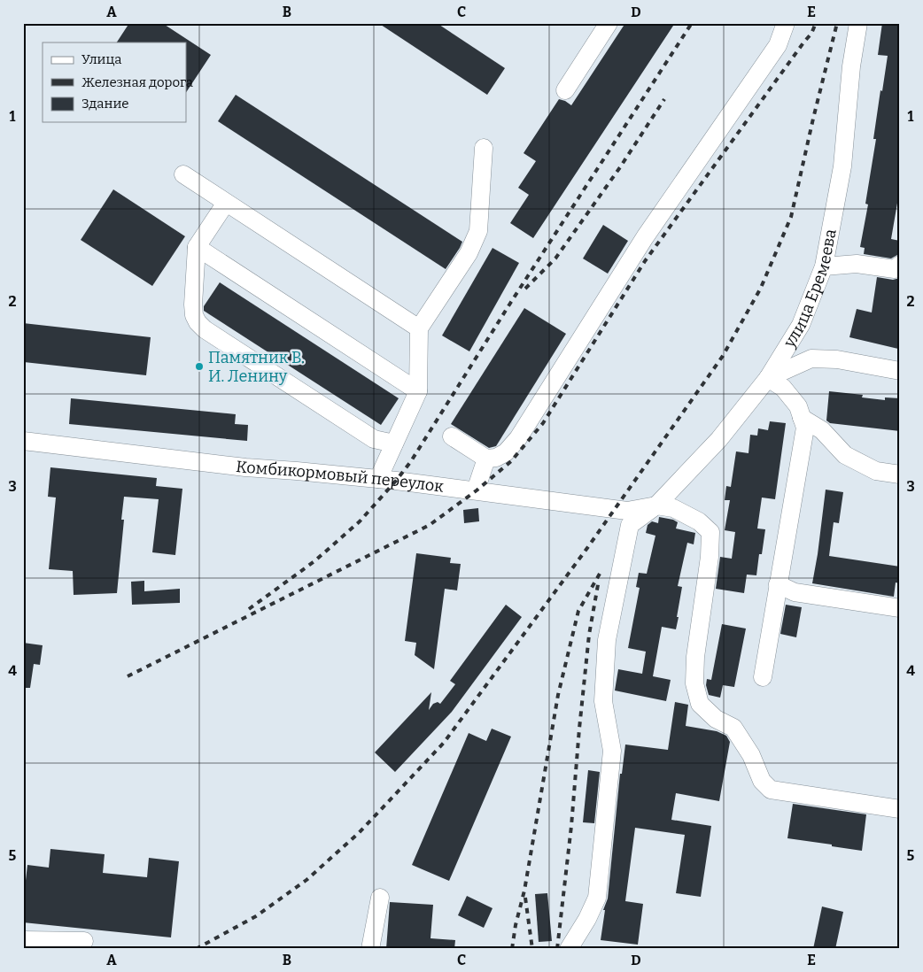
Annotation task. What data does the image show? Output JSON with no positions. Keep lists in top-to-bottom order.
{
  "streets": {
    "street": ["улица Еремеева", "Комбикормовый переулок"]
  },
  "crossings": [
    ["улица Еремеева", "Комбикормовый переулок"]
  ],
  "places": ["Памятник В. И. Ленину"],
  "legend": ["Улица", "Железная дорога", "Здание"],
  "grid": {
    "columns": [
      "A",
      "B",
      "C",
      "D",
      "E"
    ],
    "rows": [
      "1",
      "2",
      "3",
      "4",
      "5"
    ]
  }
}
